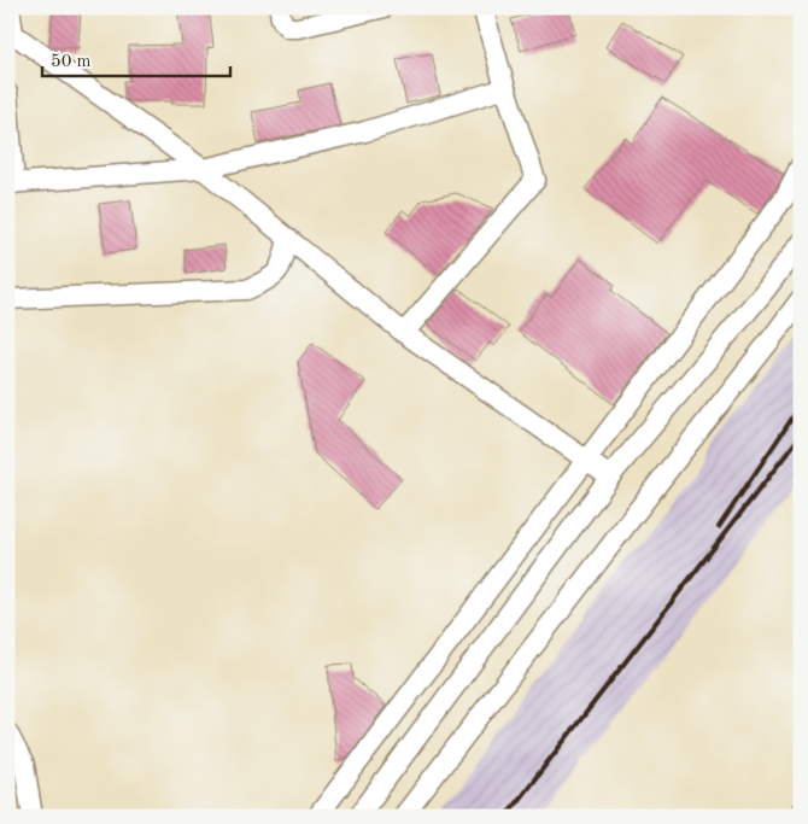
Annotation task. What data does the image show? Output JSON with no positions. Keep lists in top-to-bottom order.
{
  "scale_bar": "50 m"
}
